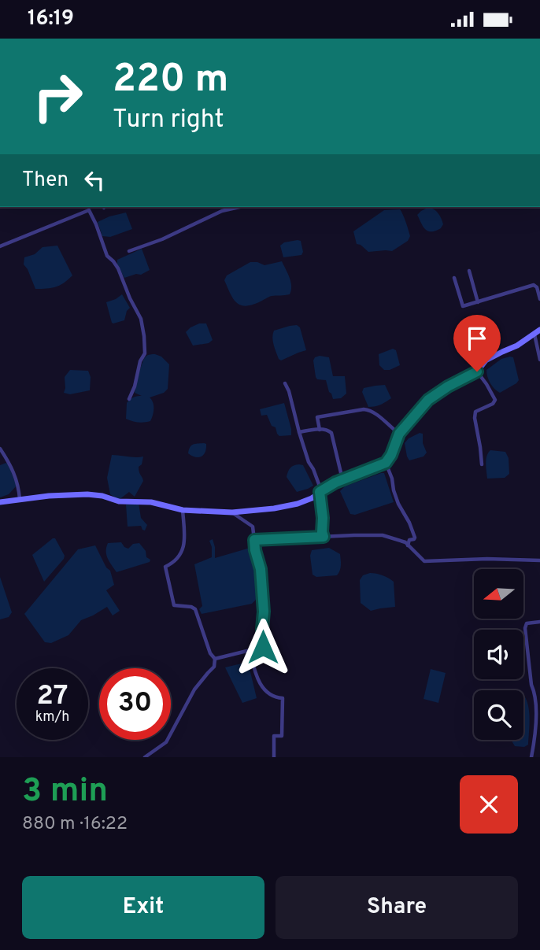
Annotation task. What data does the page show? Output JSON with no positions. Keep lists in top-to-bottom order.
{
  "north": "left",
  "page": {
    "status": "16:19",
    "turn": ["220 m", "Turn right"],
    "then": "Then",
    "speed": "27 km/h",
    "limit": "30",
    "heading": ["3 min", "880 m · 16:22"],
    "buttons": ["Exit", "Share"]
  }
}
